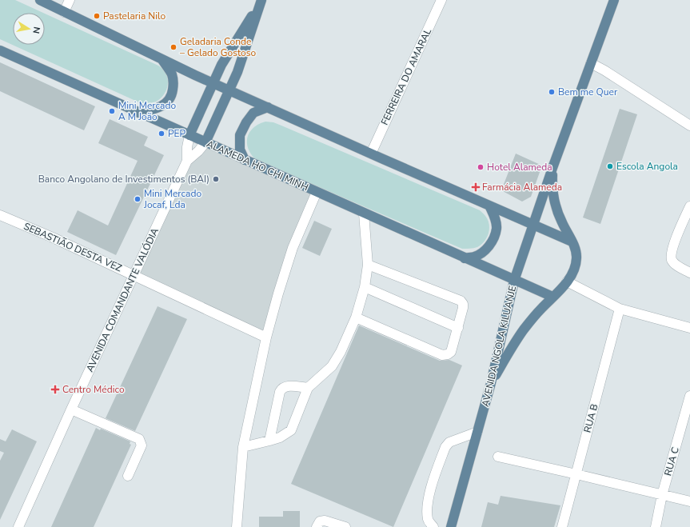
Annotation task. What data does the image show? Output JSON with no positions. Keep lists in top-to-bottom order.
{
  "streets": {
    "main road": ["ALAMEDA HO CHI MINH", "AVENIDA COMANDANTE VALÓDIA", "AVENIDA NGOLA KILUANJE"],
    "street": [
      "FERREIRA DO AMARAL",
      "SEBASTIÃO DESTA VEZ",
      "RUA B",
      "RUA C"
    ]
  },
  "crossings": [
    ["ALAMEDA HO CHI MINH", "AVENIDA COMANDANTE VALÓDIA"],
    ["ALAMEDA HO CHI MINH", "AVENIDA NGOLA KILUANJE"],
    ["SEBASTIÃO DESTA VEZ", "AVENIDA COMANDANTE VALÓDIA"]
  ],
  "places": {
    "other": [
      "Pastelaria Nilo",
      "Geladaria Conde – Gelado Gostoso",
      "Bem me Quer",
      "Mini Mercado A M João",
      "PEP",
      "Escola Angola",
      "Hotel Alameda",
      "Banco Angolano de Investimentos (BAI)",
      "Mini Mercado Jocaf, Lda"
    ],
    "health": ["Farmácia Alameda", "Centro Médico"]
  },
  "north": "right"
}
